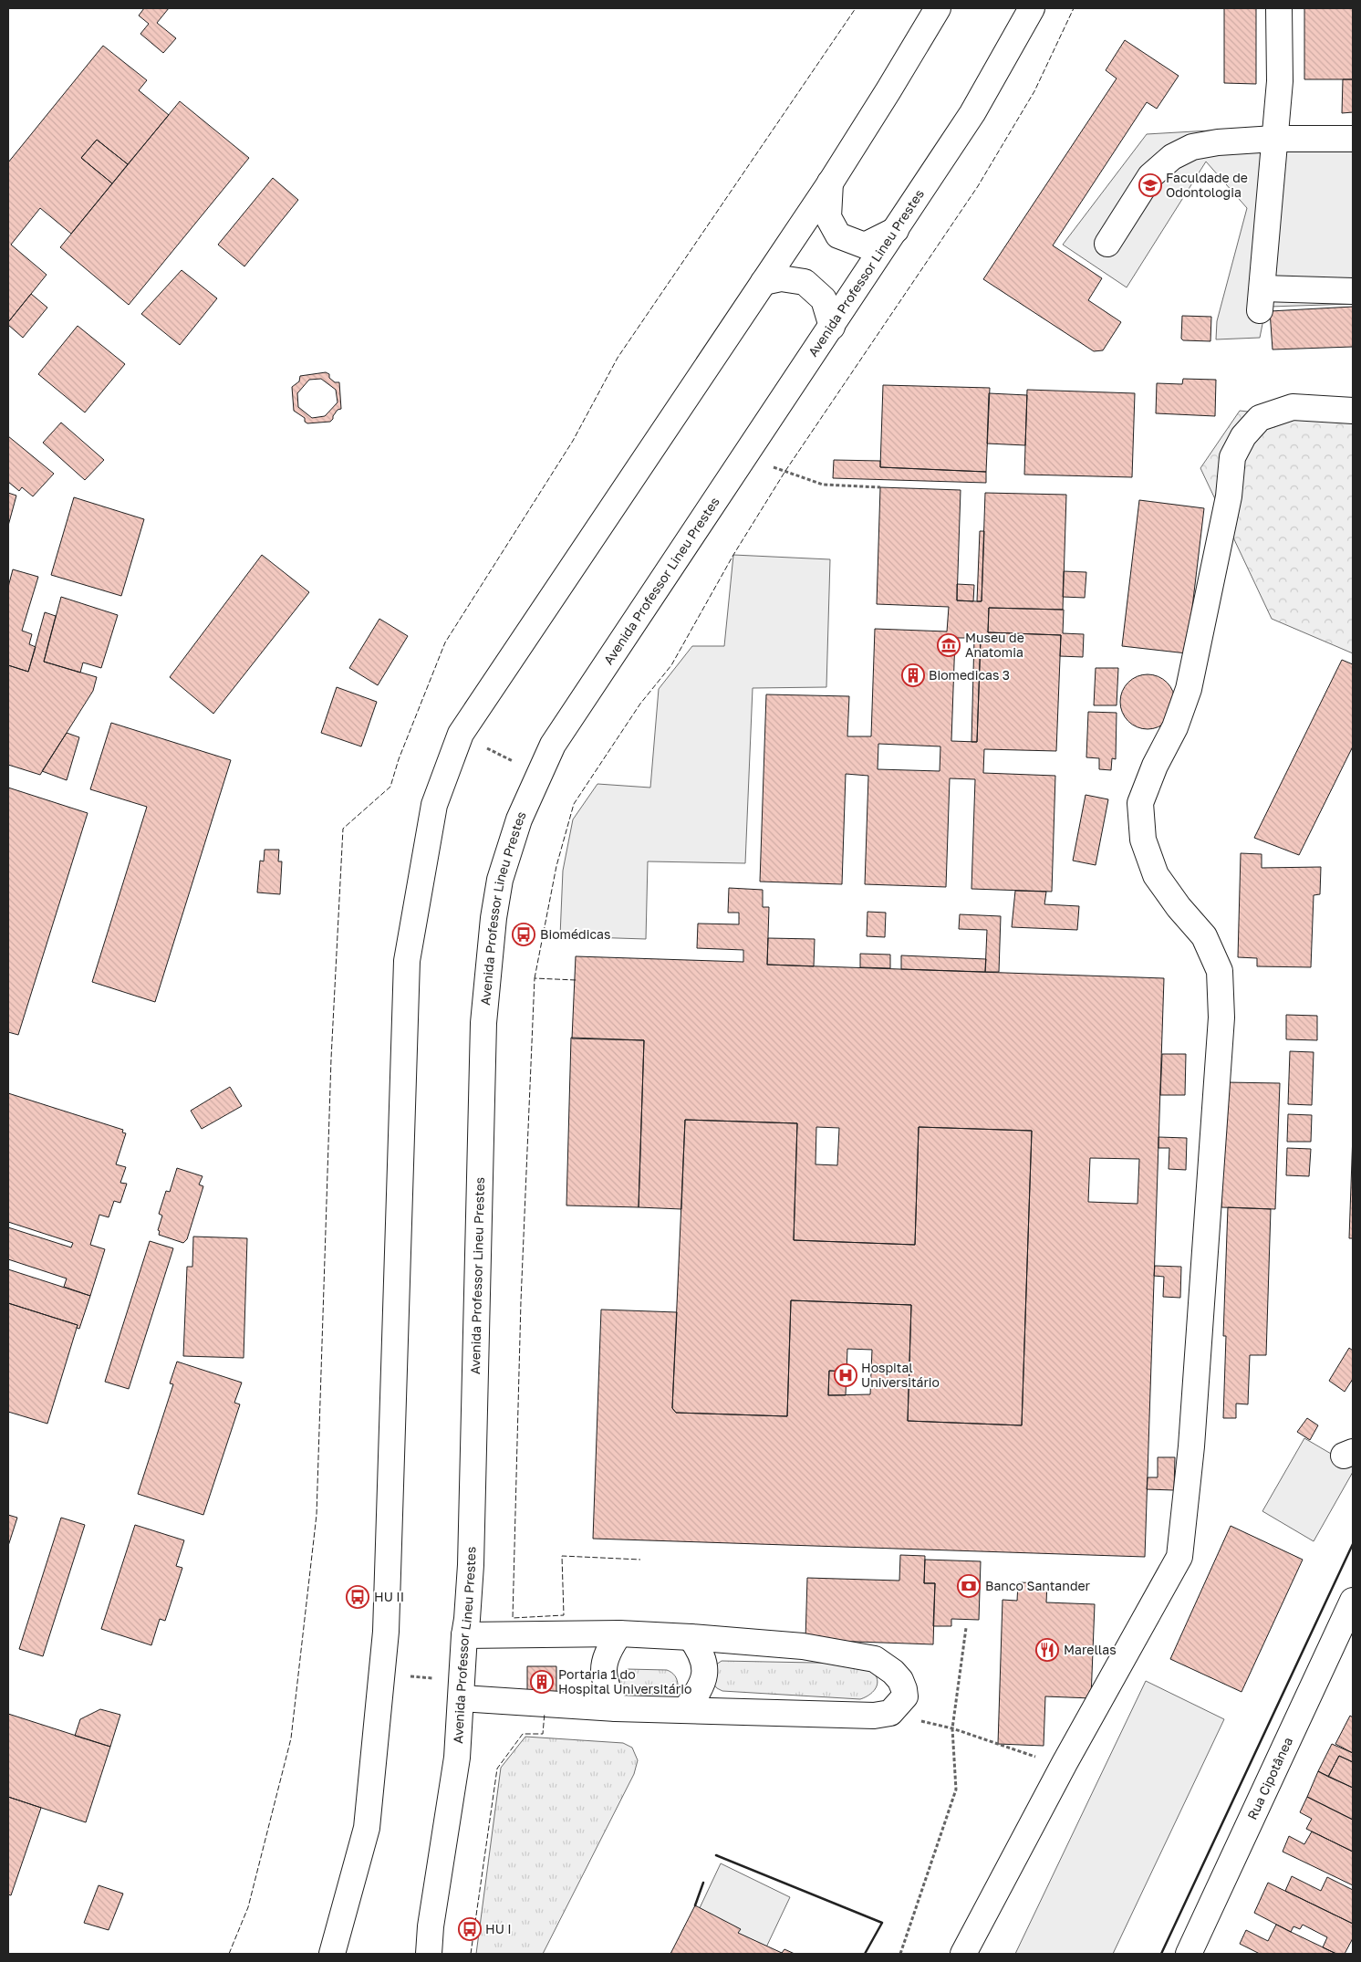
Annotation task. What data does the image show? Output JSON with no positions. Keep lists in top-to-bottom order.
{
  "streets": {
    "street": ["Avenida Professor Lineu Prestes", "Rua Cipotânea"]
  },
  "places": {
    "school or university": ["Faculdade de Odontologia"],
    "museum": ["Museu de Anatomia"],
    "building": ["Biomedicas 3", "Portaria 1 do Hospital Universitário"],
    "bus stop": ["Biomédicas", "HU II", "HU I"],
    "hospital": ["Hospital Universitário"],
    "bank": ["Banco Santander"],
    "restaurant": ["Marellas"]
  }
}
